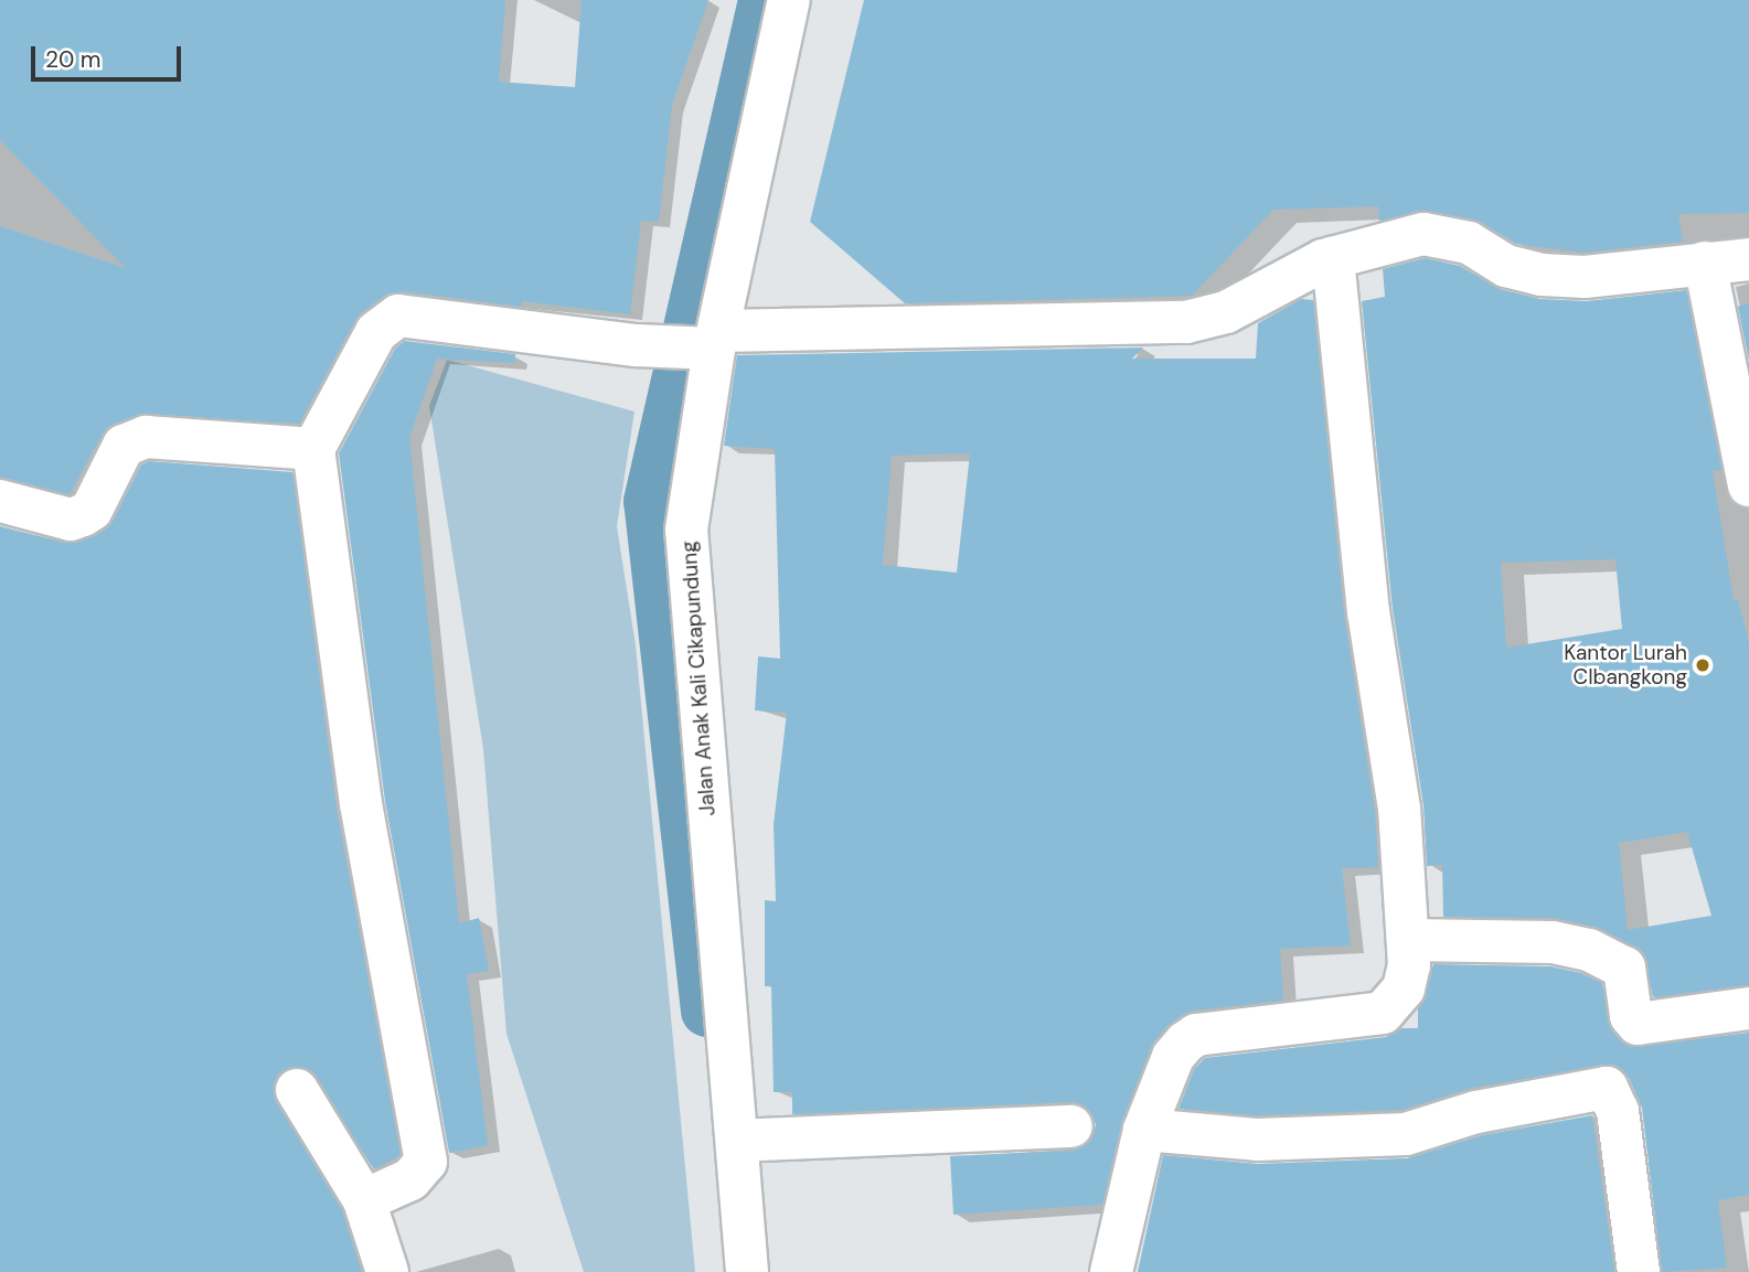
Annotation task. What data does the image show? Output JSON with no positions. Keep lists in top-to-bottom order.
{
  "streets": {
    "street": ["Jalan Anak Kali Cikapundung"]
  },
  "places": ["Kantor Lurah CIbangkong"],
  "scale_bar": "20 m"
}
